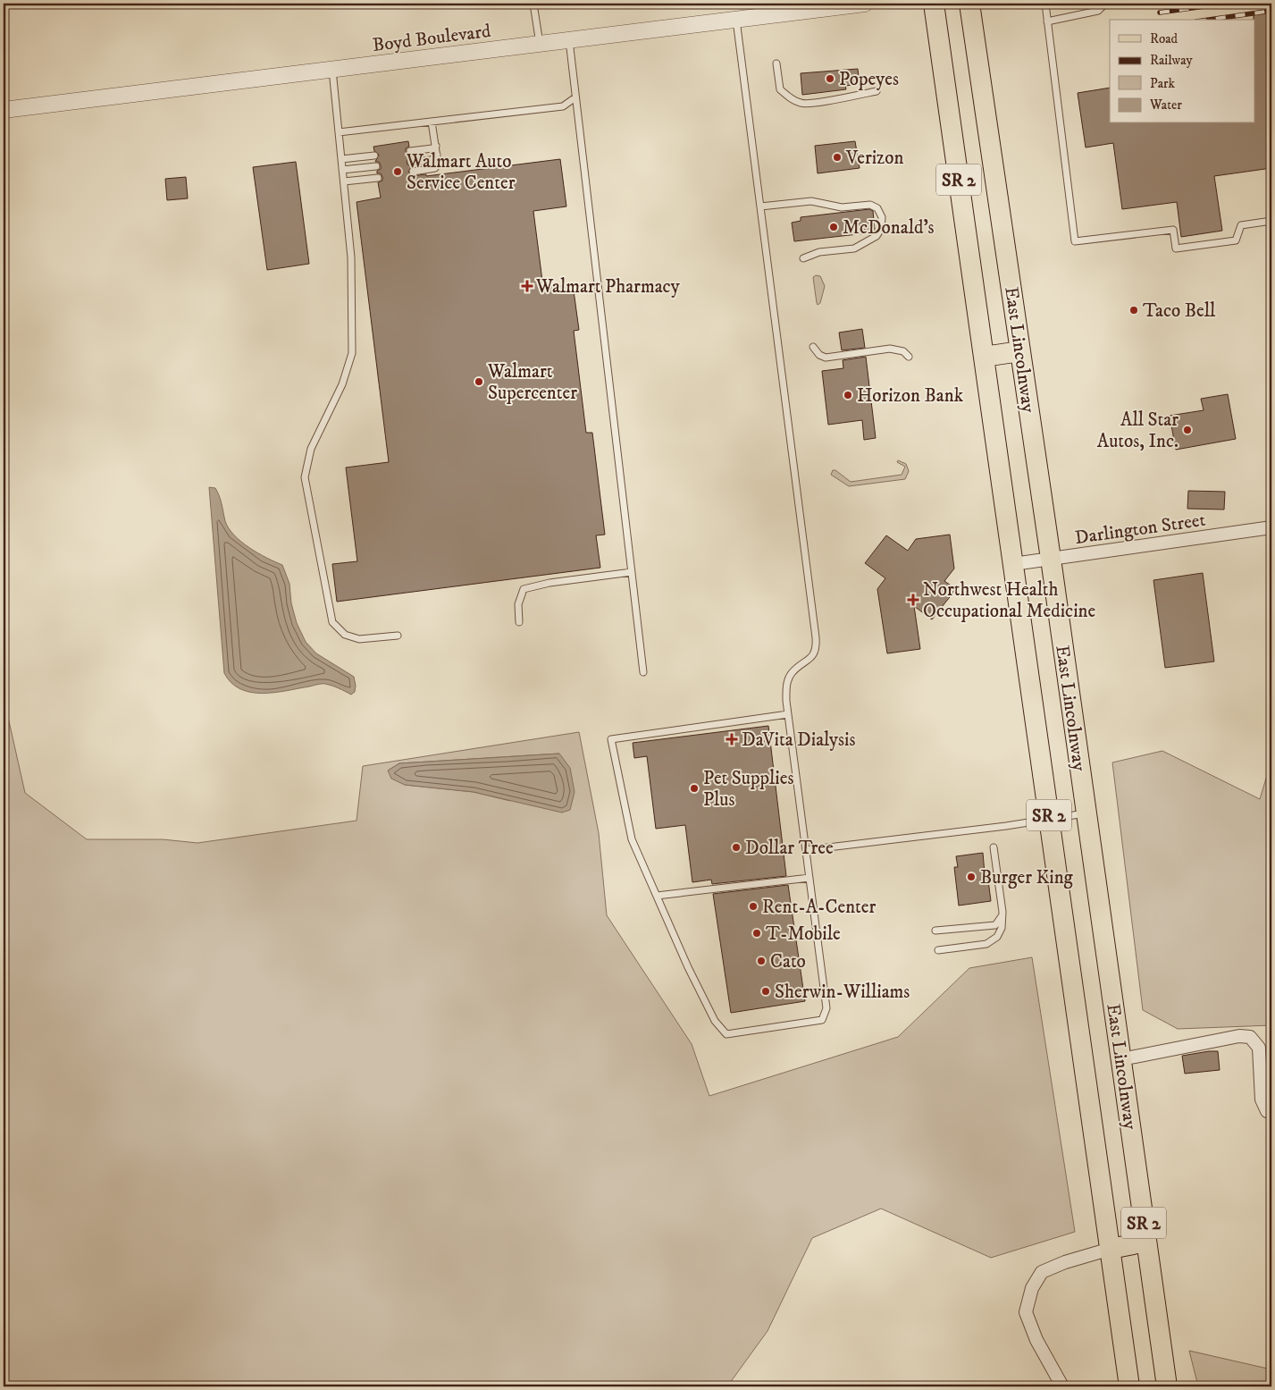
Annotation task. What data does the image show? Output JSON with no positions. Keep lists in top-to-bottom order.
{
  "streets": {
    "main road": ["SR 2", "East Lincolnway"],
    "street": ["Boyd Boulevard", "Darlington Street"]
  },
  "crossings": [
    ["East Lincolnway", "Darlington Street"]
  ],
  "places": {
    "other": [
      "Popeyes",
      "Verizon",
      "Walmart Auto Service Center",
      "McDonald's",
      "Taco Bell",
      "Walmart Supercenter",
      "Horizon Bank",
      "All Star Autos, Inc.",
      "Pet Supplies Plus",
      "Dollar Tree",
      "Burger King",
      "Rent-A-Center",
      "T-Mobile",
      "Cato",
      "Sherwin-Williams"
    ],
    "health": ["Walmart Pharmacy", "Northwest Health Occupational Medicine", "DaVita Dialysis"]
  },
  "legend": [
    "Road",
    "Railway",
    "Park",
    "Water"
  ]
}
